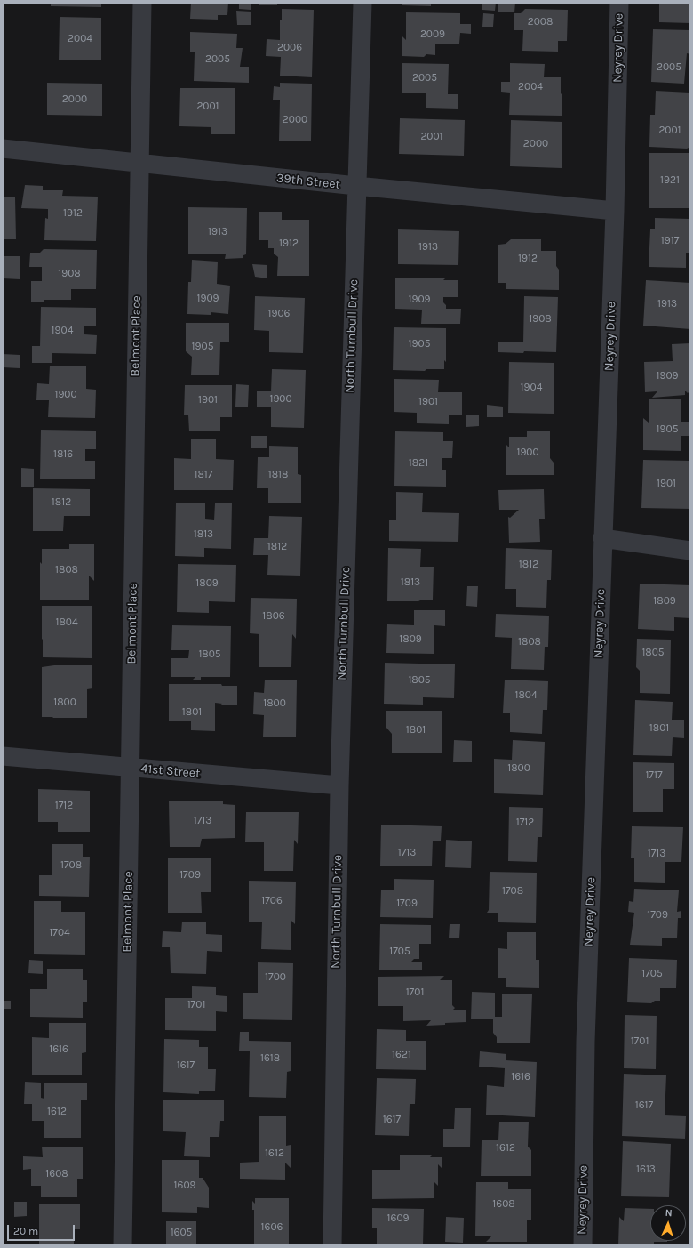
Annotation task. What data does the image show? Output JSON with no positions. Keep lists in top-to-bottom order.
{
  "streets": {
    "street": [
      "Neyrey Drive",
      "39th Street",
      "Belmont Place",
      "North Turnbull Drive",
      "41st Street"
    ]
  },
  "crossings": [
    ["Neyrey Drive", "39th Street"],
    ["39th Street", "Belmont Place"],
    ["39th Street", "North Turnbull Drive"],
    ["Belmont Place", "41st Street"],
    ["North Turnbull Drive", "41st Street"]
  ],
  "house_numbers": [
    "2008",
    "2009",
    "2004",
    "2006",
    "2005",
    "2005",
    "2005",
    "2004",
    "2000",
    "2001",
    "2000",
    "2001",
    "2001",
    "2000",
    "1921",
    "1912",
    "1913",
    "1917",
    "1912",
    "1913",
    "1912",
    "1908",
    "1909",
    "1909",
    "1913",
    "1906",
    "1908",
    "1904",
    "1905",
    "1905",
    "1909",
    "1904",
    "1900",
    "1900",
    "1901",
    "1901",
    "1905",
    "1900",
    "1816",
    "1821",
    "1817",
    "1818",
    "1901",
    "1812",
    "1813",
    "1812",
    "1812",
    "1808",
    "1813",
    "1809",
    "1809",
    "1806",
    "1804",
    "1809",
    "1808",
    "1805",
    "1805",
    "1805",
    "1804",
    "1800",
    "1800",
    "1801",
    "1801",
    "1801",
    "1800",
    "1717",
    "1712",
    "1713",
    "1712",
    "1713",
    "1713",
    "1708",
    "1709",
    "1708",
    "1706",
    "1709",
    "1709",
    "1704",
    "1705",
    "1705",
    "1700",
    "1701",
    "1701",
    "1701",
    "1616",
    "1621",
    "1618",
    "1617",
    "1616",
    "1617",
    "1612",
    "1617",
    "1612",
    "1612",
    "1613",
    "1608",
    "1609",
    "1608",
    "1609",
    "1606",
    "1605"
  ],
  "scale_bar": "20 m",
  "north": "top"
}
